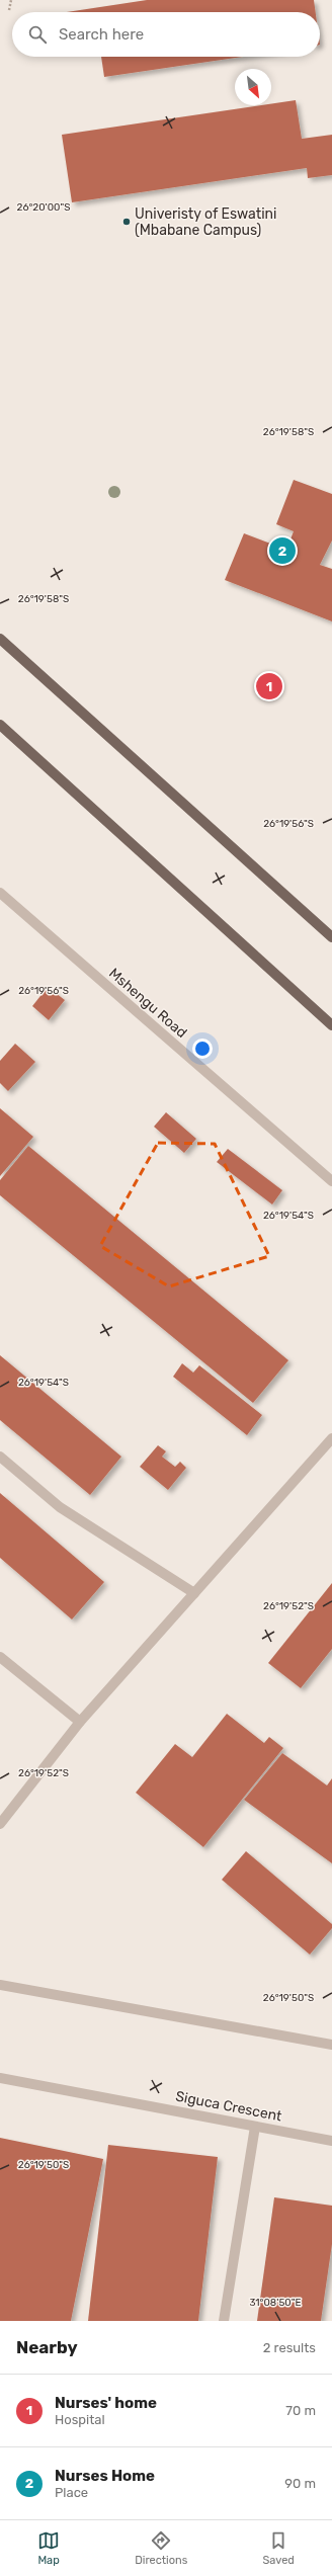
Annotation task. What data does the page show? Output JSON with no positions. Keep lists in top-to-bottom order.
{
  "streets": {
    "street": ["Mshengu Road", "Siguca Crescent"]
  },
  "places": ["Univeristy of Eswatini (Mbabane Campus)"],
  "north": "bottom right",
  "page": {
    "search": "Search here",
    "pins": ["2", "1"],
    "heading": ["Nearby", "2 results"],
    "list": [
      {
        "mark": "1",
        "name": "Nurses' home",
        "note": "Hospital",
        "value": "70 m"
      },
      {
        "mark": "2",
        "name": "Nurses Home",
        "note": "Place",
        "value": "90 m"
      }
    ],
    "nav": ["Map", "Directions", "Saved"]
  },
  "coordinates": [
    "26°20'00\"S",
    "26°19'58\"S",
    "26°19'56\"S",
    "26°19'54\"S",
    "26°19'52\"S",
    "26°19'50\"S",
    "31°08'50\"E"
  ]
}
